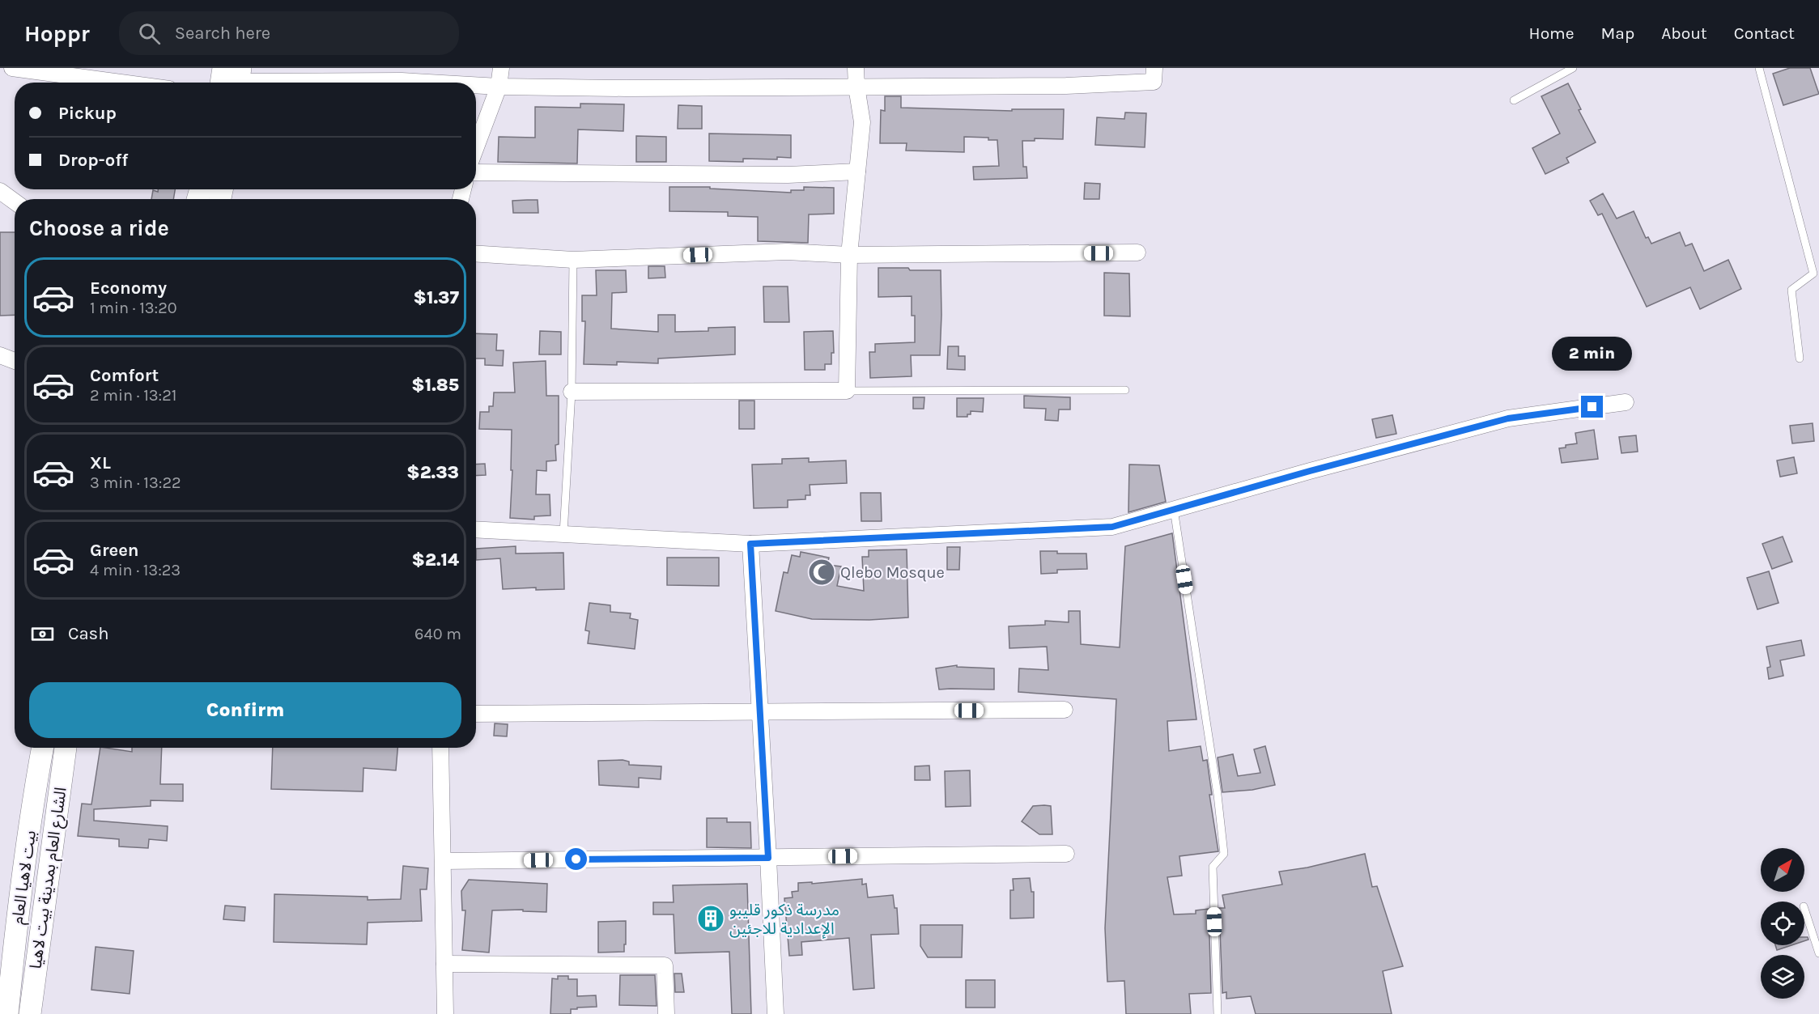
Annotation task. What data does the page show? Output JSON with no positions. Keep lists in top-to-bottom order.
{
  "streets": {
    "main road": ["بيت لاهيا العام", "الشارع العام بمدينة بيت لاهيا"]
  },
  "places": {
    "mosque": ["Qlebo Mosque"],
    "building": ["مدرسة ذكور قليبو الإعدادية للاجئين"]
  },
  "north": "top right",
  "page": {
    "header": "Hoppr",
    "search": "Search here",
    "nav": [
      "Home",
      "Map",
      "About",
      "Contact"
    ],
    "banner": ["Pickup", "Drop-off"],
    "heading": "Choose a ride",
    "list": [
      {
        "name": "Economy",
        "note": "1 min · 13:20",
        "value": "$1.37"
      },
      {
        "name": "Comfort",
        "note": "2 min · 13:21",
        "value": "$1.85"
      },
      {
        "name": "XL",
        "note": "3 min · 13:22",
        "value": "$2.33"
      },
      {
        "name": "Green",
        "note": "4 min · 13:23",
        "value": "$2.14"
      }
    ],
    "bubble": "2 min",
    "pay": ["Cash", "640 m"],
    "buttons": "Confirm"
  }
}
